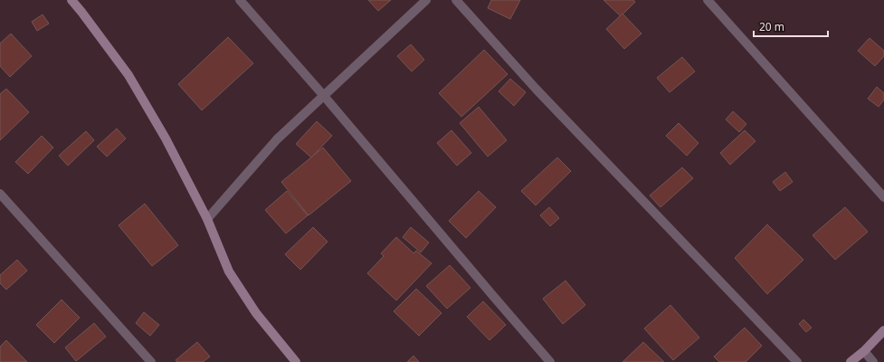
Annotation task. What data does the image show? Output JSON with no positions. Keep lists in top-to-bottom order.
{
  "scale_bar": "20 m"
}
